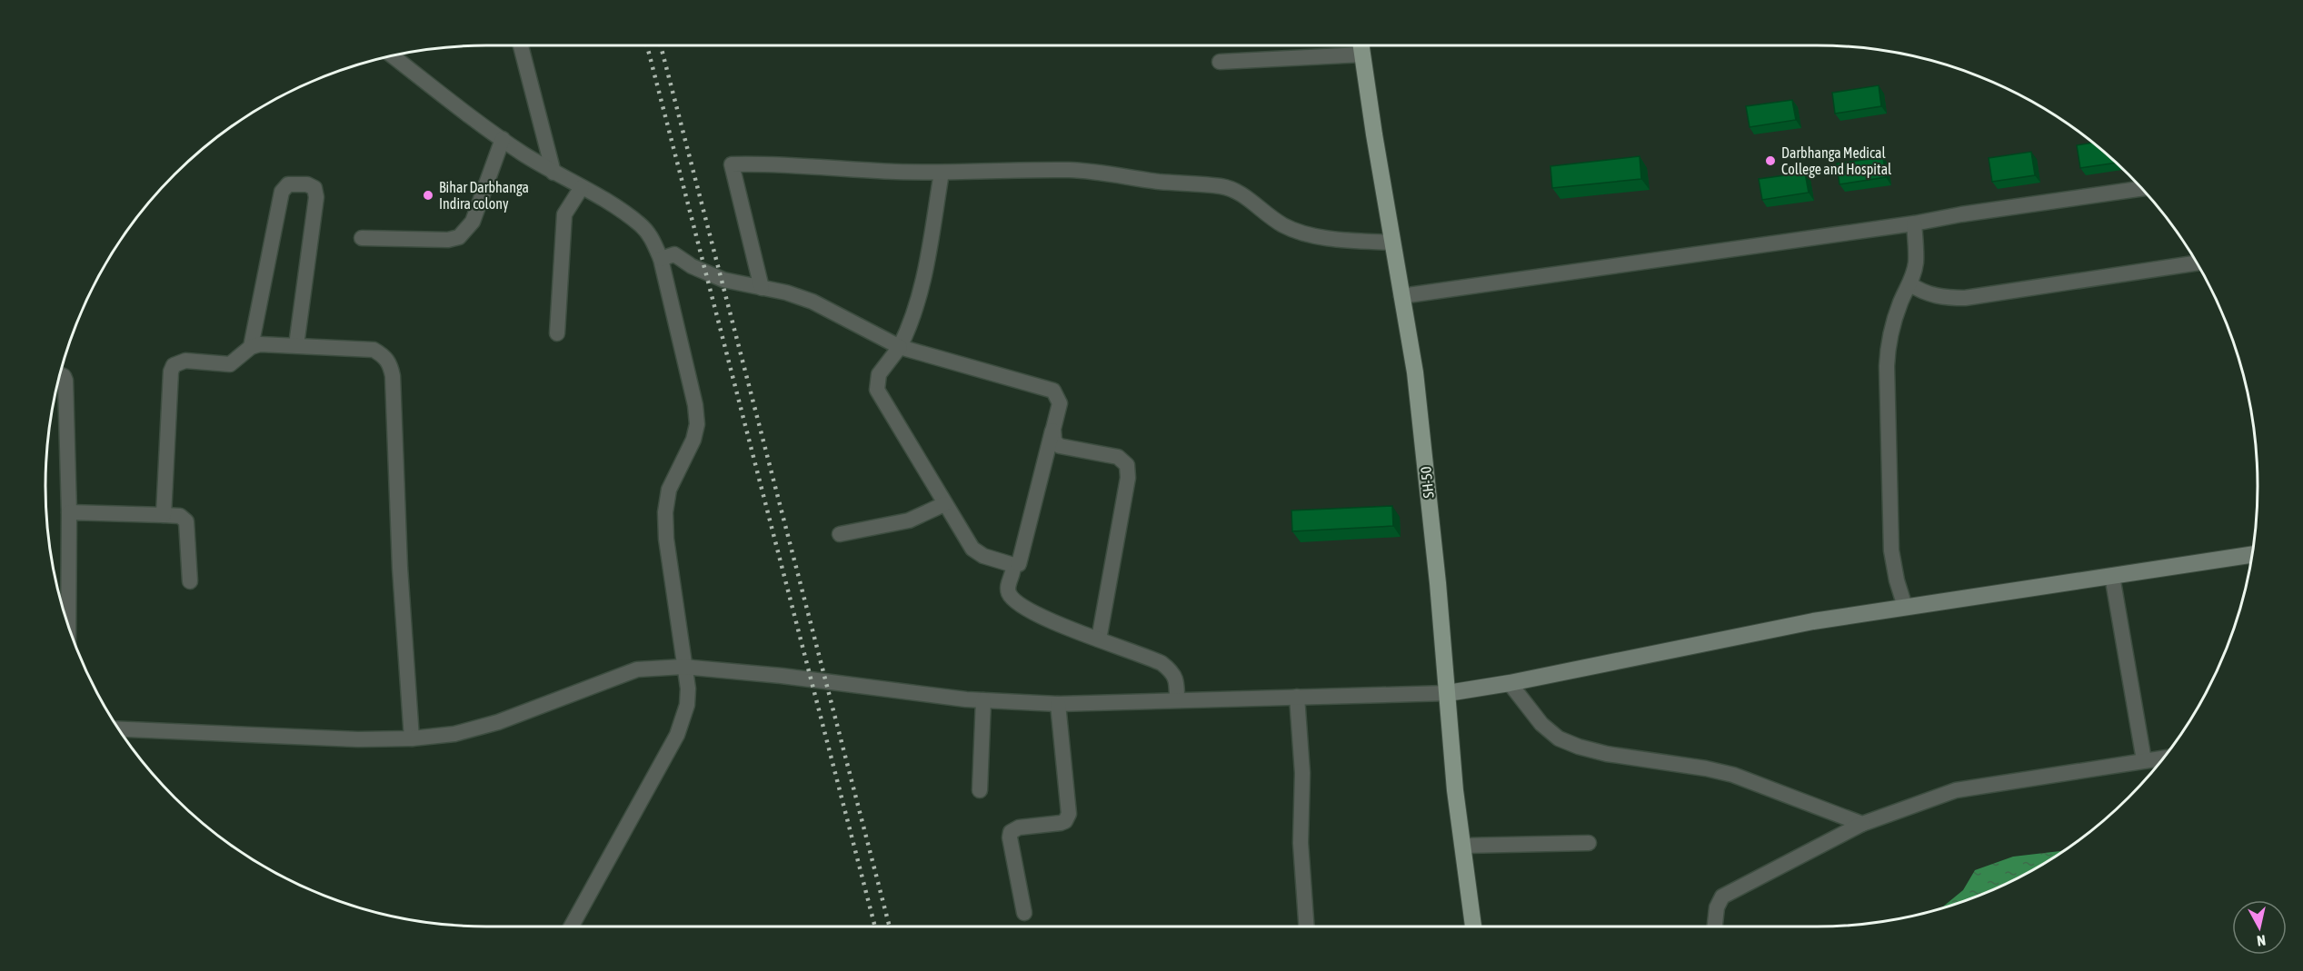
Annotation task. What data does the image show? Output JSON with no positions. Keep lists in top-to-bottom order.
{
  "streets": {
    "main road": ["SH-50"]
  },
  "places": ["Darbhanga Medical College and Hospital", "Bihar Darbhanga Indira colony"],
  "north": "bottom"
}
